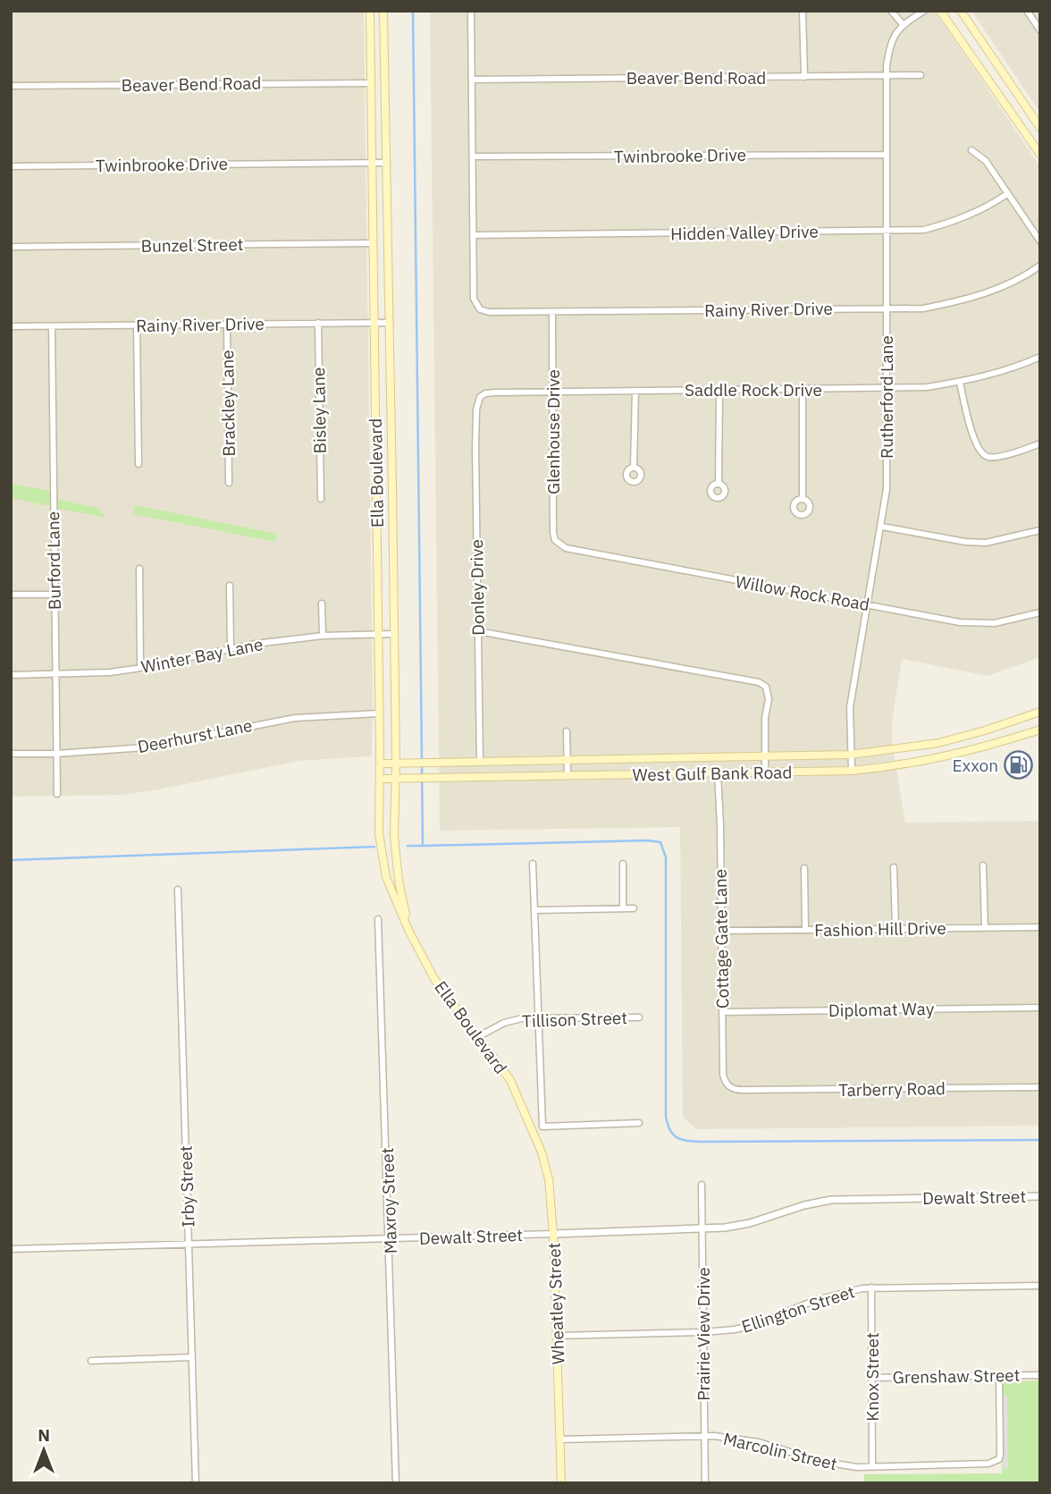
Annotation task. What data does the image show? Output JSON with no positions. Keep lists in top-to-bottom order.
{
  "streets": {
    "main road": ["Ella Boulevard", "West Gulf Bank Road", "Wheatley Street"],
    "street": [
      "Beaver Bend Road",
      "Twinbrooke Drive",
      "Hidden Valley Drive",
      "Bunzel Street",
      "Rainy River Drive",
      "Saddle Rock Drive",
      "Rutherford Lane",
      "Brackley Lane",
      "Bisley Lane",
      "Glenhouse Drive",
      "Burford Lane",
      "Donley Drive",
      "Willow Rock Road",
      "Winter Bay Lane",
      "Deerhurst Lane",
      "Fashion Hill Drive",
      "Cottage Gate Lane",
      "Diplomat Way",
      "Tillison Street",
      "Tarberry Road",
      "Irby Street",
      "Dewalt Street",
      "Maxroy Street",
      "Ellington Street",
      "Prairie View Drive",
      "Grenshaw Street",
      "Knox Street",
      "Marcolin Street"
    ]
  },
  "crossings": [
    ["Beaver Bend Road", "Rutherford Lane"],
    ["Beaver Bend Road", "Ella Boulevard"],
    ["Twinbrooke Drive", "Rutherford Lane"],
    ["Twinbrooke Drive", "Ella Boulevard"],
    ["Hidden Valley Drive", "Rainy River Drive"],
    ["Hidden Valley Drive", "Rutherford Lane"],
    ["Bunzel Street", "Ella Boulevard"],
    ["Rainy River Drive", "Rutherford Lane"],
    ["Rainy River Drive", "Brackley Lane"],
    ["Rainy River Drive", "Bisley Lane"],
    ["Rainy River Drive", "Glenhouse Drive"],
    ["Rainy River Drive", "Ella Boulevard"],
    ["Rainy River Drive", "Burford Lane"],
    ["Saddle Rock Drive", "Rutherford Lane"],
    ["Saddle Rock Drive", "Glenhouse Drive"],
    ["Saddle Rock Drive", "Donley Drive"],
    ["Rutherford Lane", "Willow Rock Road"],
    ["Rutherford Lane", "West Gulf Bank Road"],
    ["Glenhouse Drive", "Willow Rock Road"],
    ["Ella Boulevard", "Winter Bay Lane"],
    ["Ella Boulevard", "Deerhurst Lane"],
    ["Ella Boulevard", "West Gulf Bank Road"],
    ["Ella Boulevard", "Tillison Street"],
    ["Ella Boulevard", "Wheatley Street"],
    ["Burford Lane", "Winter Bay Lane"],
    ["Burford Lane", "Deerhurst Lane"],
    ["Donley Drive", "West Gulf Bank Road"],
    ["West Gulf Bank Road", "Cottage Gate Lane"],
    ["Fashion Hill Drive", "Cottage Gate Lane"],
    ["Cottage Gate Lane", "Diplomat Way"],
    ["Cottage Gate Lane", "Tarberry Road"],
    ["Irby Street", "Dewalt Street"],
    ["Dewalt Street", "Maxroy Street"],
    ["Dewalt Street", "Wheatley Street"],
    ["Dewalt Street", "Prairie View Drive"],
    ["Wheatley Street", "Ellington Street"],
    ["Wheatley Street", "Marcolin Street"],
    ["Ellington Street", "Prairie View Drive"],
    ["Ellington Street", "Knox Street"],
    ["Prairie View Drive", "Marcolin Street"],
    ["Grenshaw Street", "Knox Street"],
    ["Grenshaw Street", "Marcolin Street"],
    ["Knox Street", "Marcolin Street"]
  ],
  "places": {
    "fuel station": ["Exxon"]
  },
  "north": "top"
}
